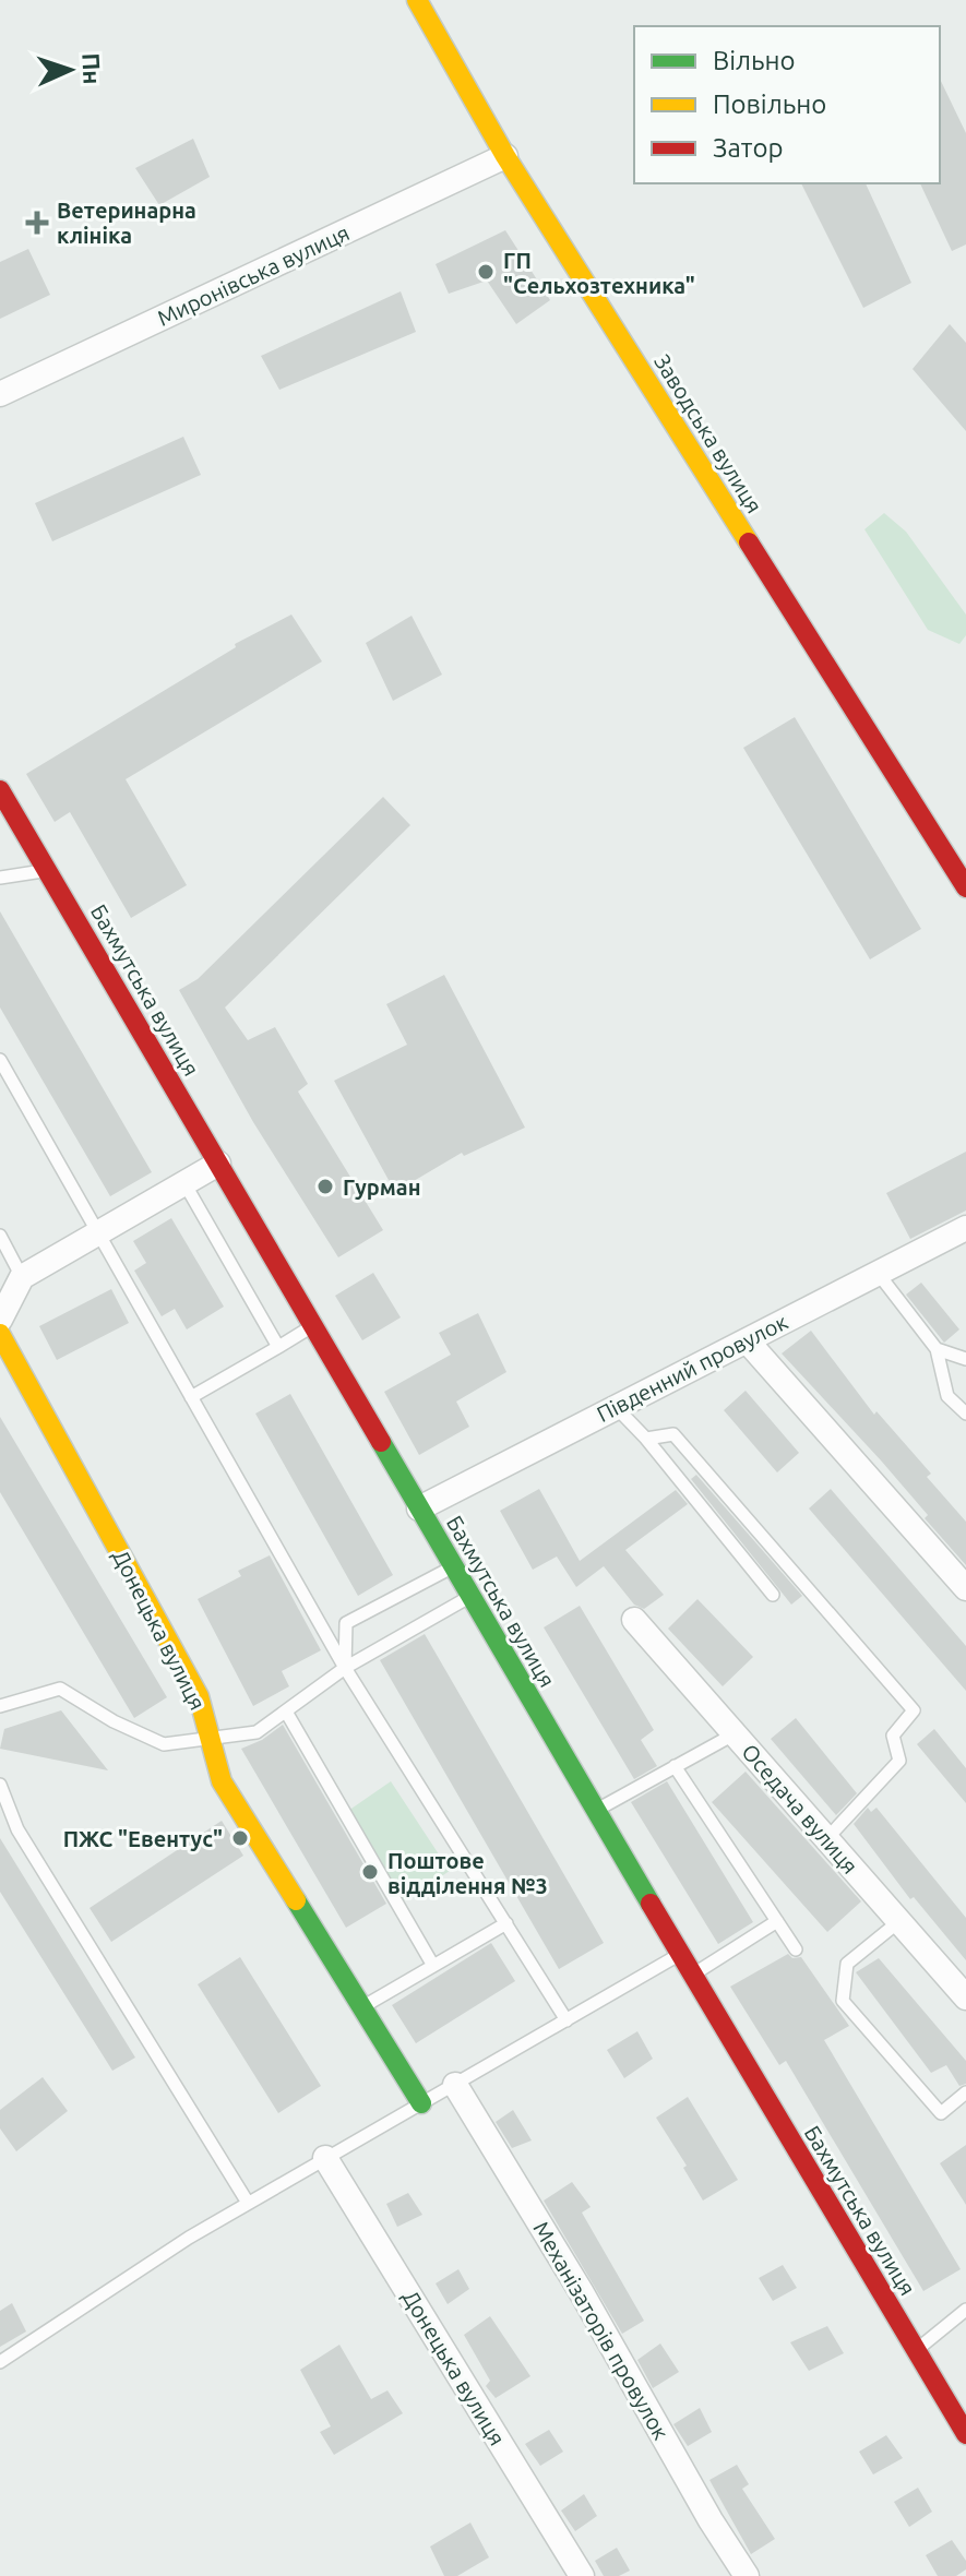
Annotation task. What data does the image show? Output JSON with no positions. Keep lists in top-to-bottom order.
{
  "streets": {
    "street": [
      "Миронівська вулиця",
      "Заводська вулиця",
      "Бахмутська вулиця",
      "Південний провулок",
      "Донецька вулиця",
      "Оседача вулиця",
      "Механізаторів провулок"
    ]
  },
  "crossings": [
    ["Миронівська вулиця", "Заводська вулиця"],
    ["Бахмутська вулиця", "Південний провулок"]
  ],
  "places": {
    "health": ["Ветеринарна клініка"],
    "other": [
      "ГП \"Сельхозтехника\"",
      "Гурман",
      "ПЖС \"Евентус\"",
      "Поштове відділення №3"
    ]
  },
  "legend": ["Вільно", "Повільно", "Затор"],
  "north": "right"
}
